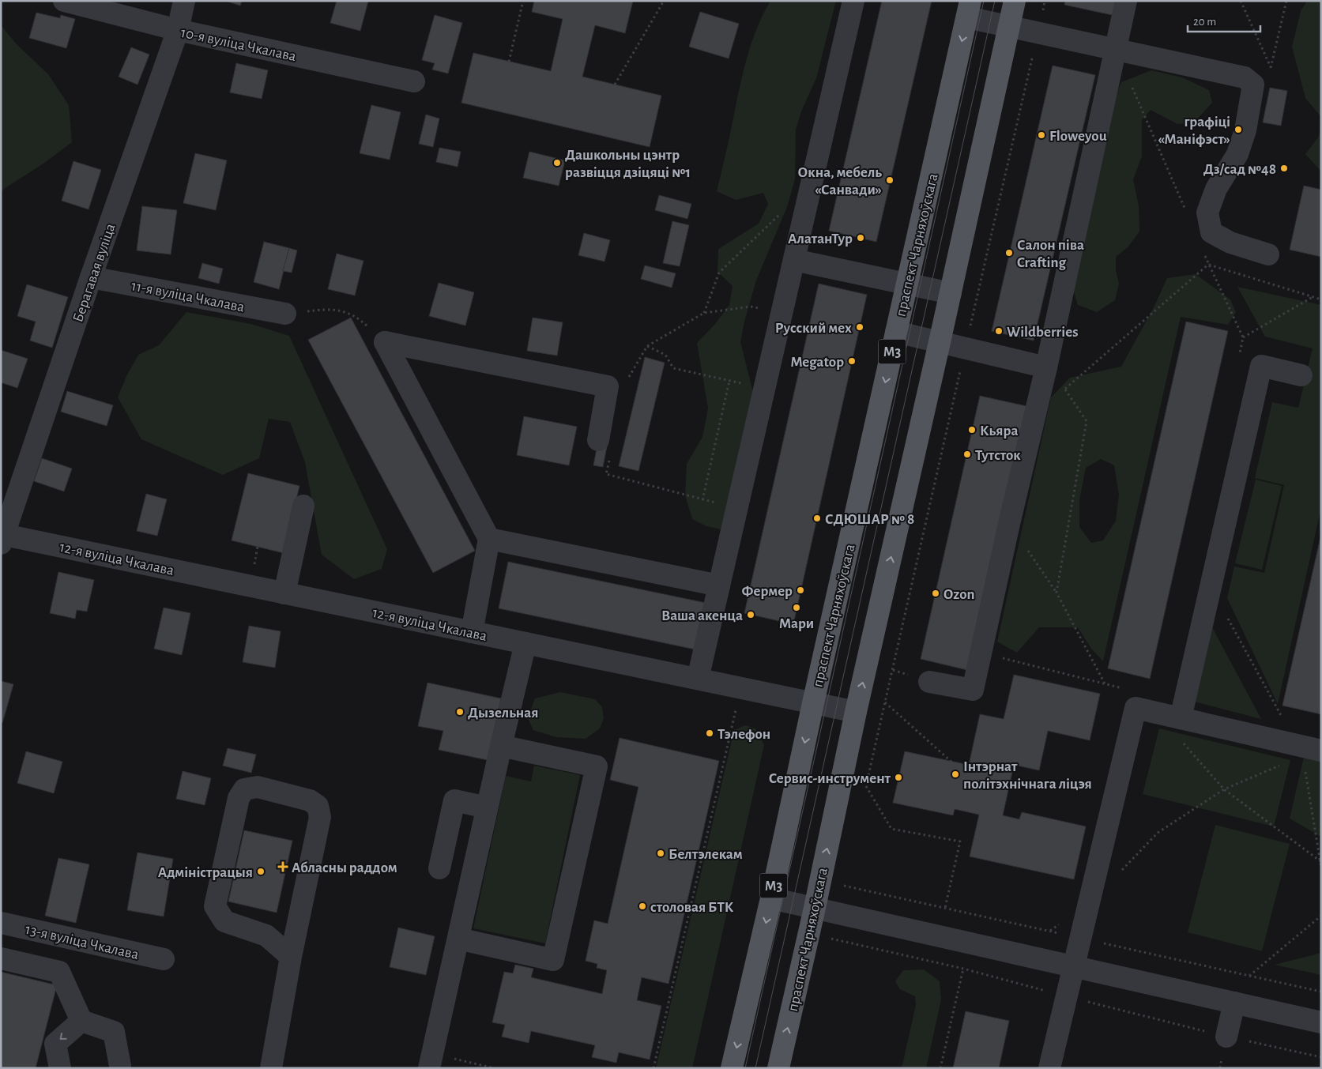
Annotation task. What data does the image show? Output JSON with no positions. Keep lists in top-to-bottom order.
{
  "streets": {
    "main road": ["праспект Чарняхоўскага", "М3"],
    "street": [
      "10-я вуліца Чкалава",
      "Берагавая вуліца",
      "11-я вуліца Чкалава",
      "12-я вуліца Чкалава",
      "13-я вуліца Чкалава"
    ]
  },
  "crossings": [
    ["10-я вуліца Чкалава", "Берагавая вуліца"],
    ["праспект Чарняхоўскага", "12-я вуліца Чкалава"],
    ["Берагавая вуліца", "11-я вуліца Чкалава"],
    ["Берагавая вуліца", "12-я вуліца Чкалава"]
  ],
  "places": {
    "other": [
      "графіці «Маніфэст»",
      "Floweyou",
      "Дашкольны цэнтр развіцця дзіцяці №1",
      "Дз/сад №48",
      "Окна, мебель «Санвади»",
      "АлатанТур",
      "Салон піва Crafting",
      "Русский мех",
      "Wildberries",
      "Megatop",
      "Кьяра",
      "Тутсток",
      "СДЮШАР № 8",
      "Фермер",
      "Ozon",
      "Мари",
      "Ваша акенца",
      "Дызельная",
      "Тэлефон",
      "Інтэрнат політэхнічнага ліцэя",
      "Сервис-инструмент",
      "Белтэлекам",
      "Адміністрацыя",
      "столовая БТК"
    ],
    "health": ["Абласны раддом"]
  },
  "scale_bar": "20 m"
}
